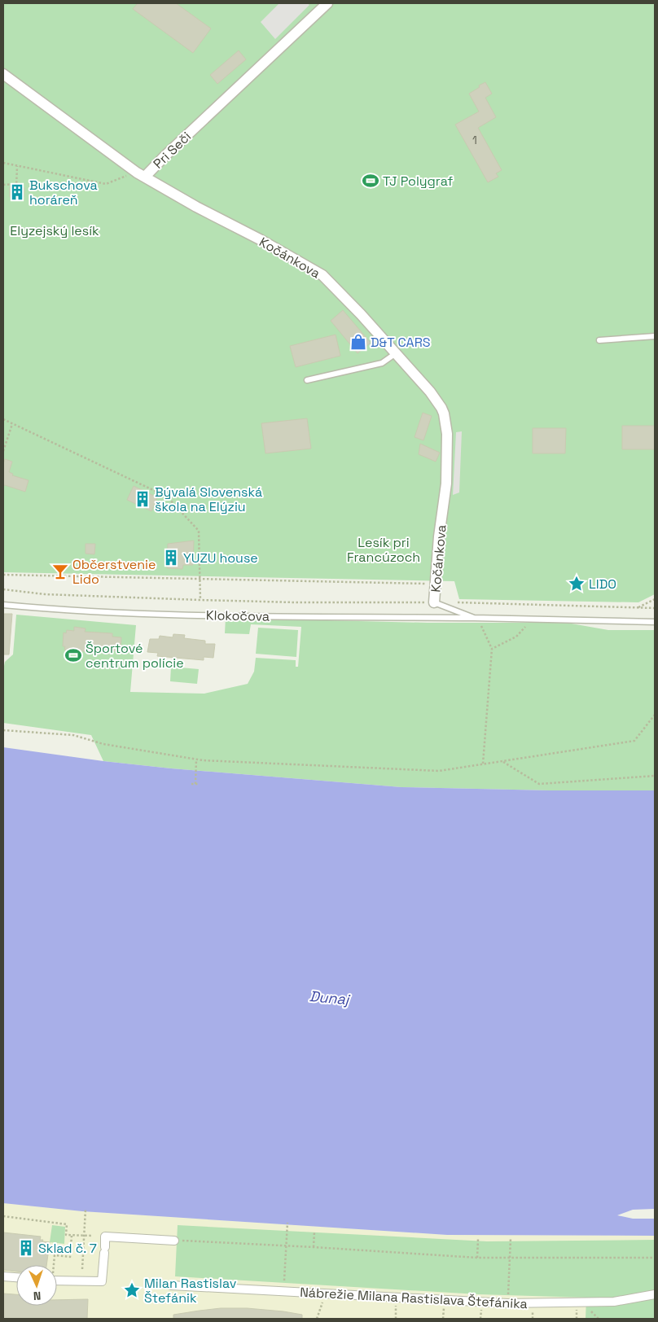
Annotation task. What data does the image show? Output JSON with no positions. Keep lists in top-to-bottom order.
{
  "streets": {
    "street": ["Pri Seči", "Kočánkova", "Nábrežie Milana Rastislava Štefánika"],
    "lane": ["Klokočova"]
  },
  "crossings": [
    ["Pri Seči", "Kočánkova"],
    ["Kočánkova", "Klokočova"]
  ],
  "water": ["Dunaj"],
  "parks": ["Elyzejský lesík", "Lesík pri Francúzoch"],
  "places": {
    "sports": ["TJ Polygraf", "Športové centrum polície"],
    "building": [
      "Bukschova horáreň",
      "Bývalá Slovenská škola na Elýziu",
      "YUZU house",
      "Sklad č. 7"
    ],
    "shop": ["D&T CARS"],
    "bar": ["Občerstvenie Lido"],
    "place": ["LIDO", "Milan Rastislav Štefánik"]
  },
  "house_numbers": ["1"],
  "north": "bottom"
}
